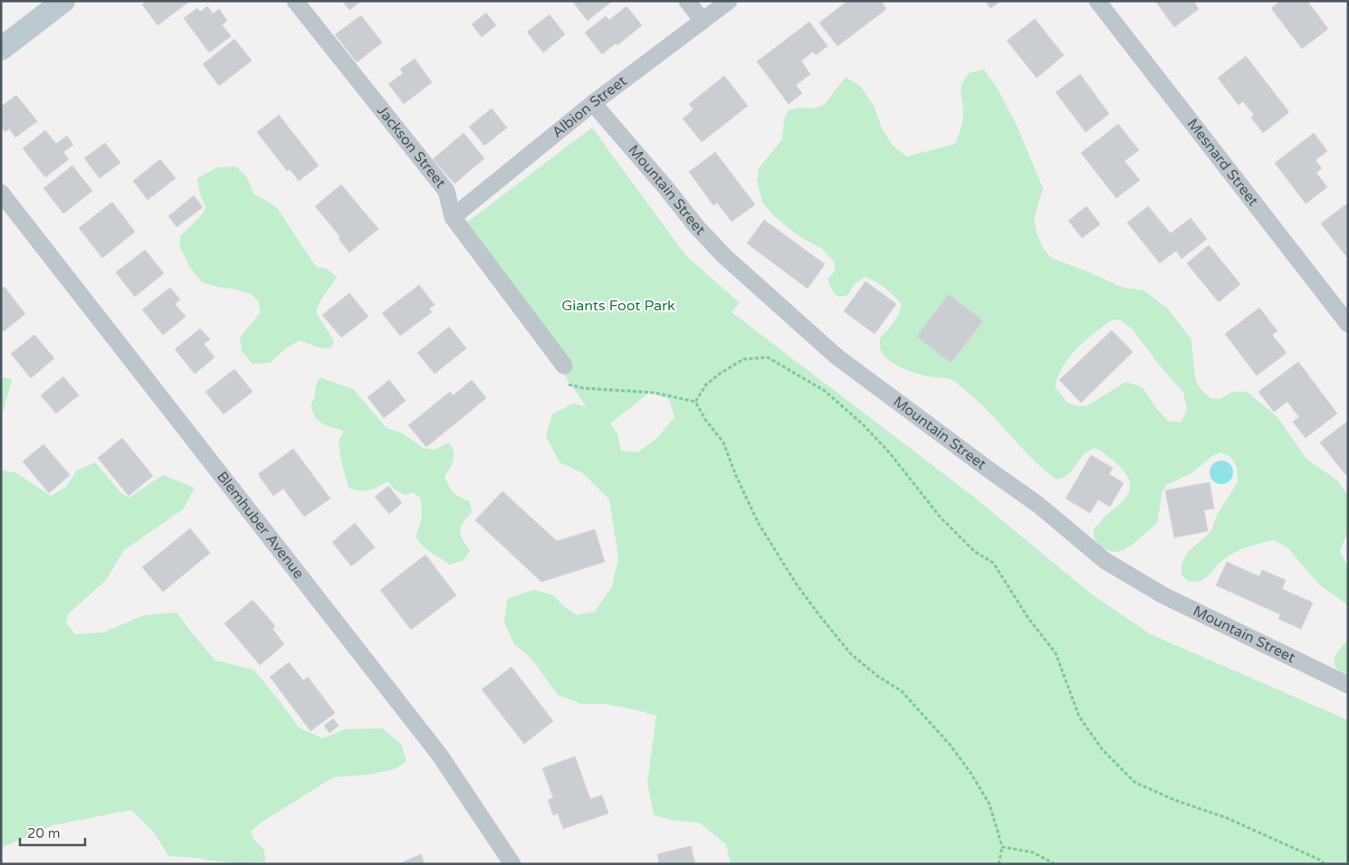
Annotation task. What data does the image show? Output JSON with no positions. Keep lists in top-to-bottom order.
{
  "streets": {
    "street": [
      "Albion Street",
      "Jackson Street",
      "Mesnard Street",
      "Mountain Street",
      "Blemhuber Avenue"
    ]
  },
  "crossings": [
    ["Albion Street", "Jackson Street"],
    ["Albion Street", "Mountain Street"]
  ],
  "parks": ["Giants Foot Park"],
  "scale_bar": "20 m"
}
